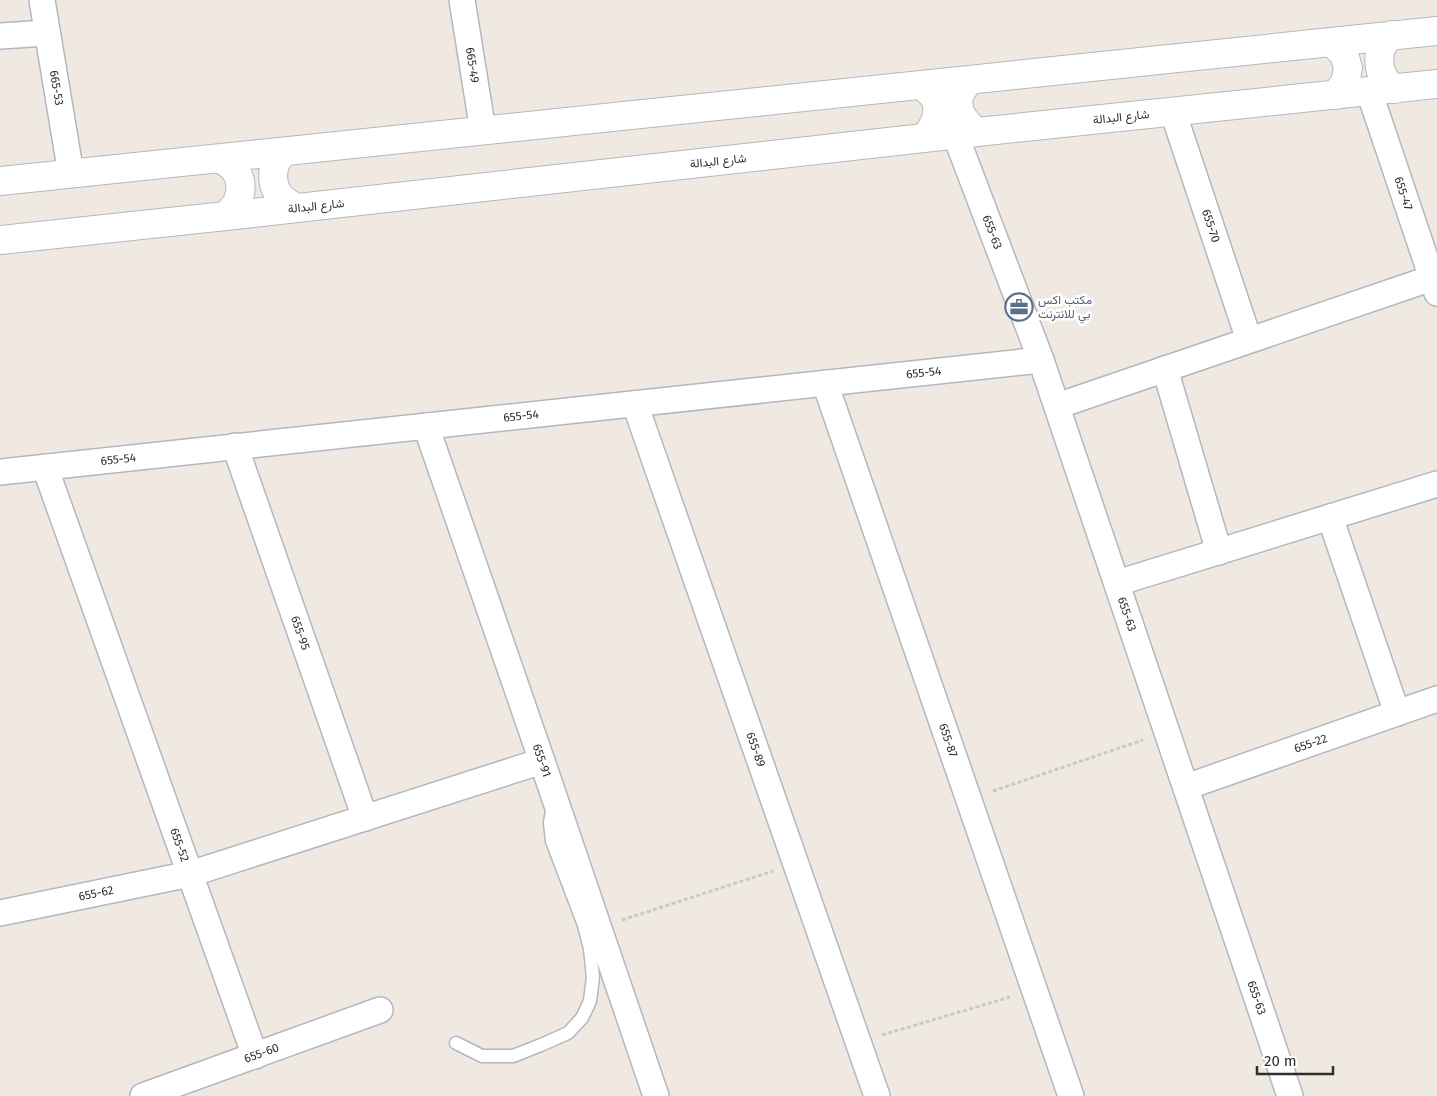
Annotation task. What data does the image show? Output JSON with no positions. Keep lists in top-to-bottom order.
{
  "streets": {
    "street": [
      "665-49",
      "665-53",
      "شارع البدالة",
      "655-47",
      "655-70",
      "655-63",
      "655-54",
      "655-95",
      "655-87",
      "655-22",
      "655-89",
      "655-91",
      "655-52",
      "655-62",
      "655-60"
    ]
  },
  "crossings": [
    ["شارع البدالة", "655-47"],
    ["شارع البدالة", "655-70"],
    ["شارع البدالة", "655-63"],
    ["655-63", "655-54"],
    ["655-63", "655-22"],
    ["655-54", "655-95"],
    ["655-54", "655-87"],
    ["655-54", "655-89"],
    ["655-54", "655-91"],
    ["655-54", "655-52"],
    ["655-95", "655-52"],
    ["655-91", "655-52"],
    ["655-52", "655-62"]
  ],
  "places": {
    "office": ["مكتب اكس بي للانترنت"]
  },
  "scale_bar": "20 m"
}
